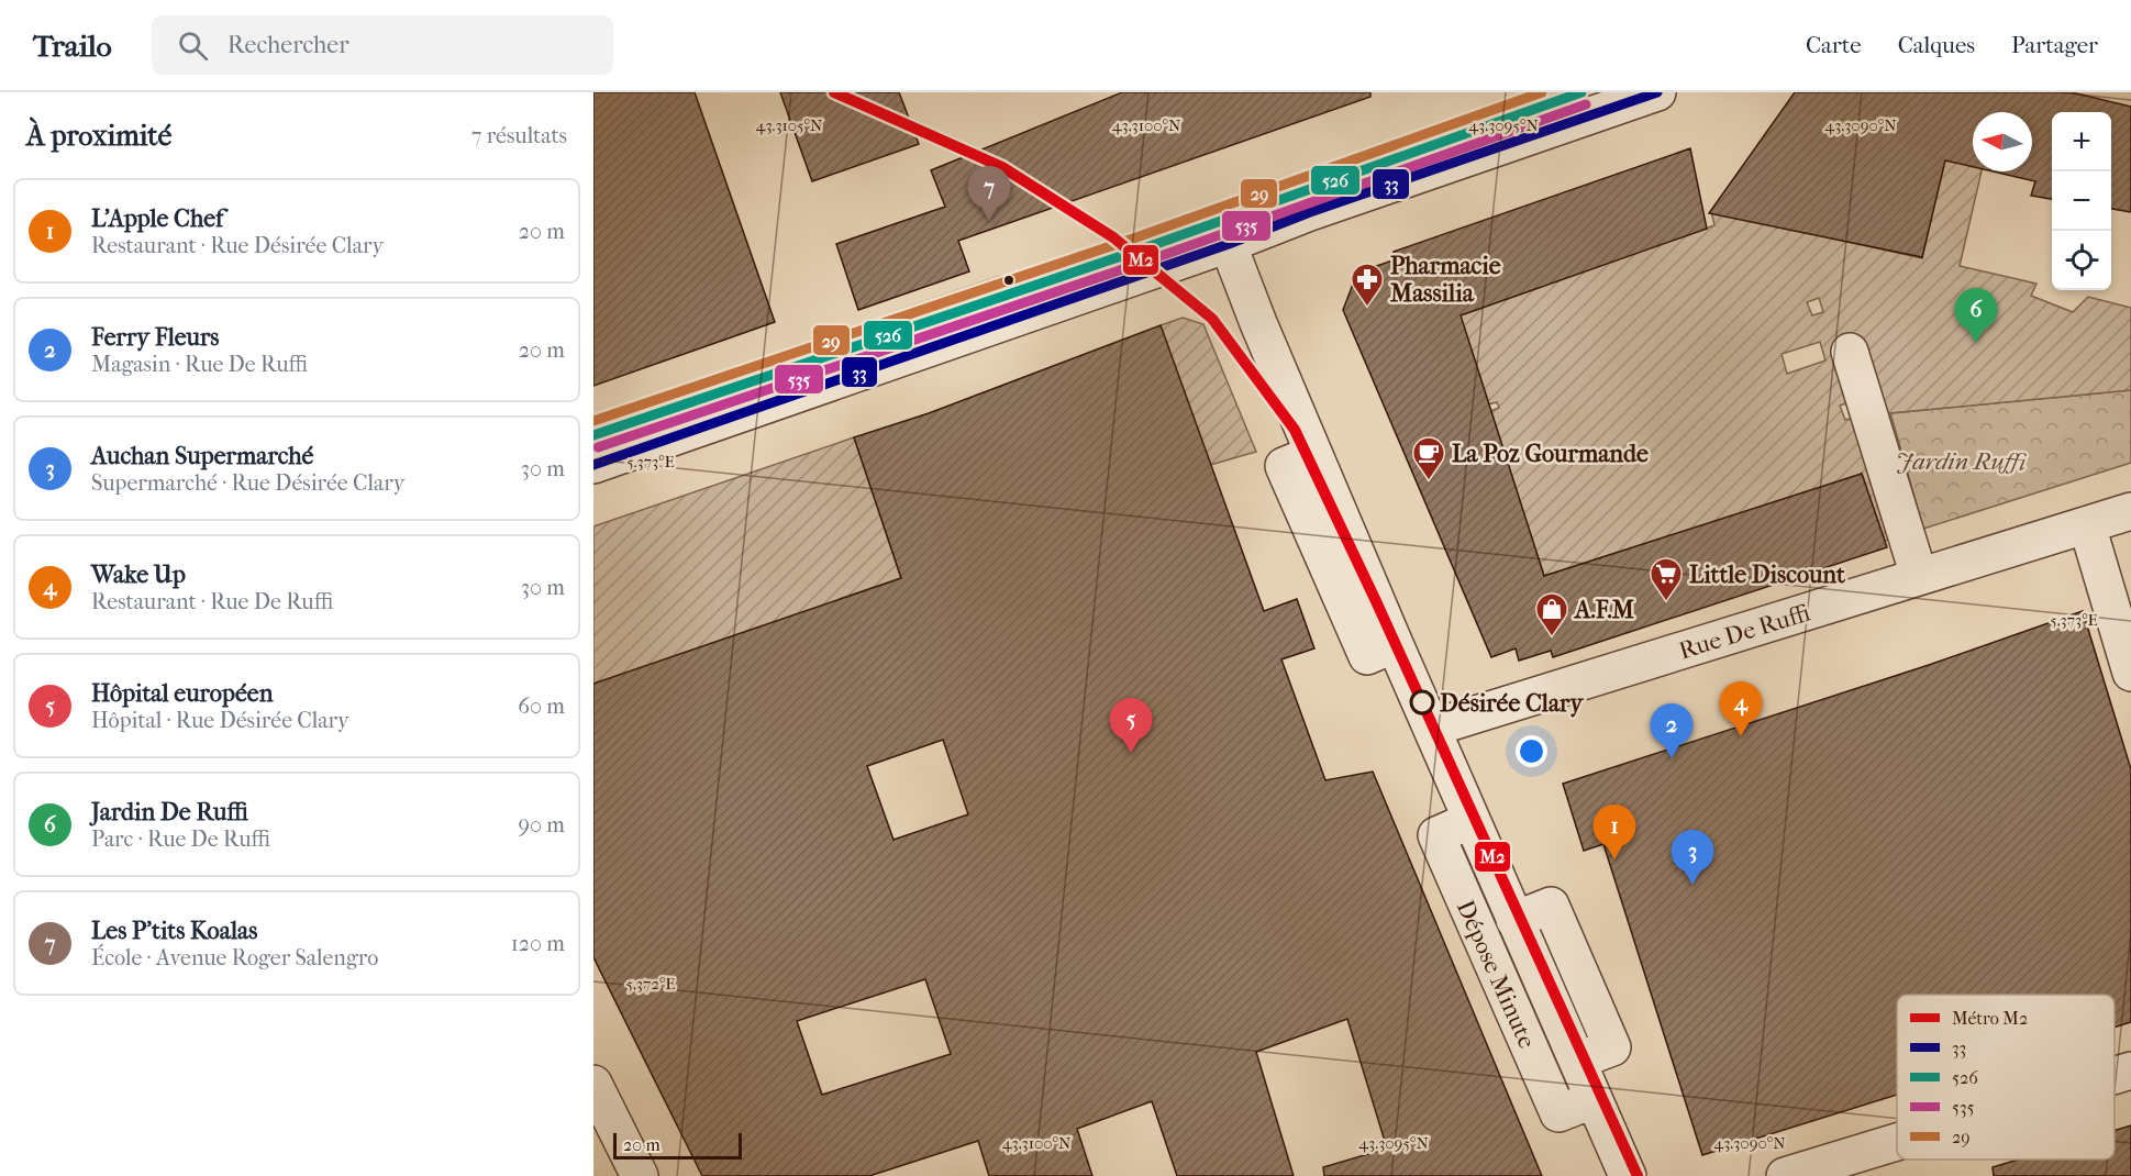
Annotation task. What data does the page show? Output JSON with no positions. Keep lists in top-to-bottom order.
{
  "streets": {
    "street": ["Rue De Ruffi", "Dépose Minute"]
  },
  "parks": ["Jardin Ruffi"],
  "places": {
    "pharmacy": ["Pharmacie Massilia"],
    "cafe": ["La Poz Gourmande"],
    "supermarket": ["Little Discount"],
    "shop": ["A.F.M"],
    "other": ["Désirée Clary"]
  },
  "lines": [
    "metro line M2",
    "transit line 33",
    "transit line 526",
    "transit line 29",
    "transit line 535"
  ],
  "legend": [
    "Métro M2",
    "33",
    "526",
    "535",
    "29"
  ],
  "scale_bar": "20 m",
  "north": "left",
  "page": {
    "header": "Trailo",
    "search": "Rechercher",
    "nav": ["Carte", "Calques", "Partager"],
    "heading": ["À proximité", "7 résultats"],
    "map_buttons": ["+", "−"],
    "pins": [
      "7",
      "6",
      "4",
      "5",
      "2",
      "1",
      "3"
    ],
    "list": [
      {
        "mark": "1",
        "name": "L'Apple Chef",
        "note": "Restaurant · Rue Désirée Clary",
        "value": "20 m"
      },
      {
        "mark": "2",
        "name": "Ferry Fleurs",
        "note": "Magasin · Rue De Ruffi",
        "value": "20 m"
      },
      {
        "mark": "3",
        "name": "Auchan Supermarché",
        "note": "Supermarché · Rue Désirée Clary",
        "value": "30 m"
      },
      {
        "mark": "4",
        "name": "Wake Up",
        "note": "Restaurant · Rue De Ruffi",
        "value": "30 m"
      },
      {
        "mark": "5",
        "name": "Hôpital européen",
        "note": "Hôpital · Rue Désirée Clary",
        "value": "60 m"
      },
      {
        "mark": "6",
        "name": "Jardin De Ruffi",
        "note": "Parc · Rue De Ruffi",
        "value": "90 m"
      },
      {
        "mark": "7",
        "name": "Les P'tits Koalas",
        "note": "École · Avenue Roger Salengro",
        "value": "120 m"
      }
    ],
    "scale": "20 m"
  },
  "coordinates": [
    "43.3105°N",
    "43.3100°N",
    "43.3095°N",
    "43.3090°N",
    "5.373°E",
    "5.372°E"
  ]
}
